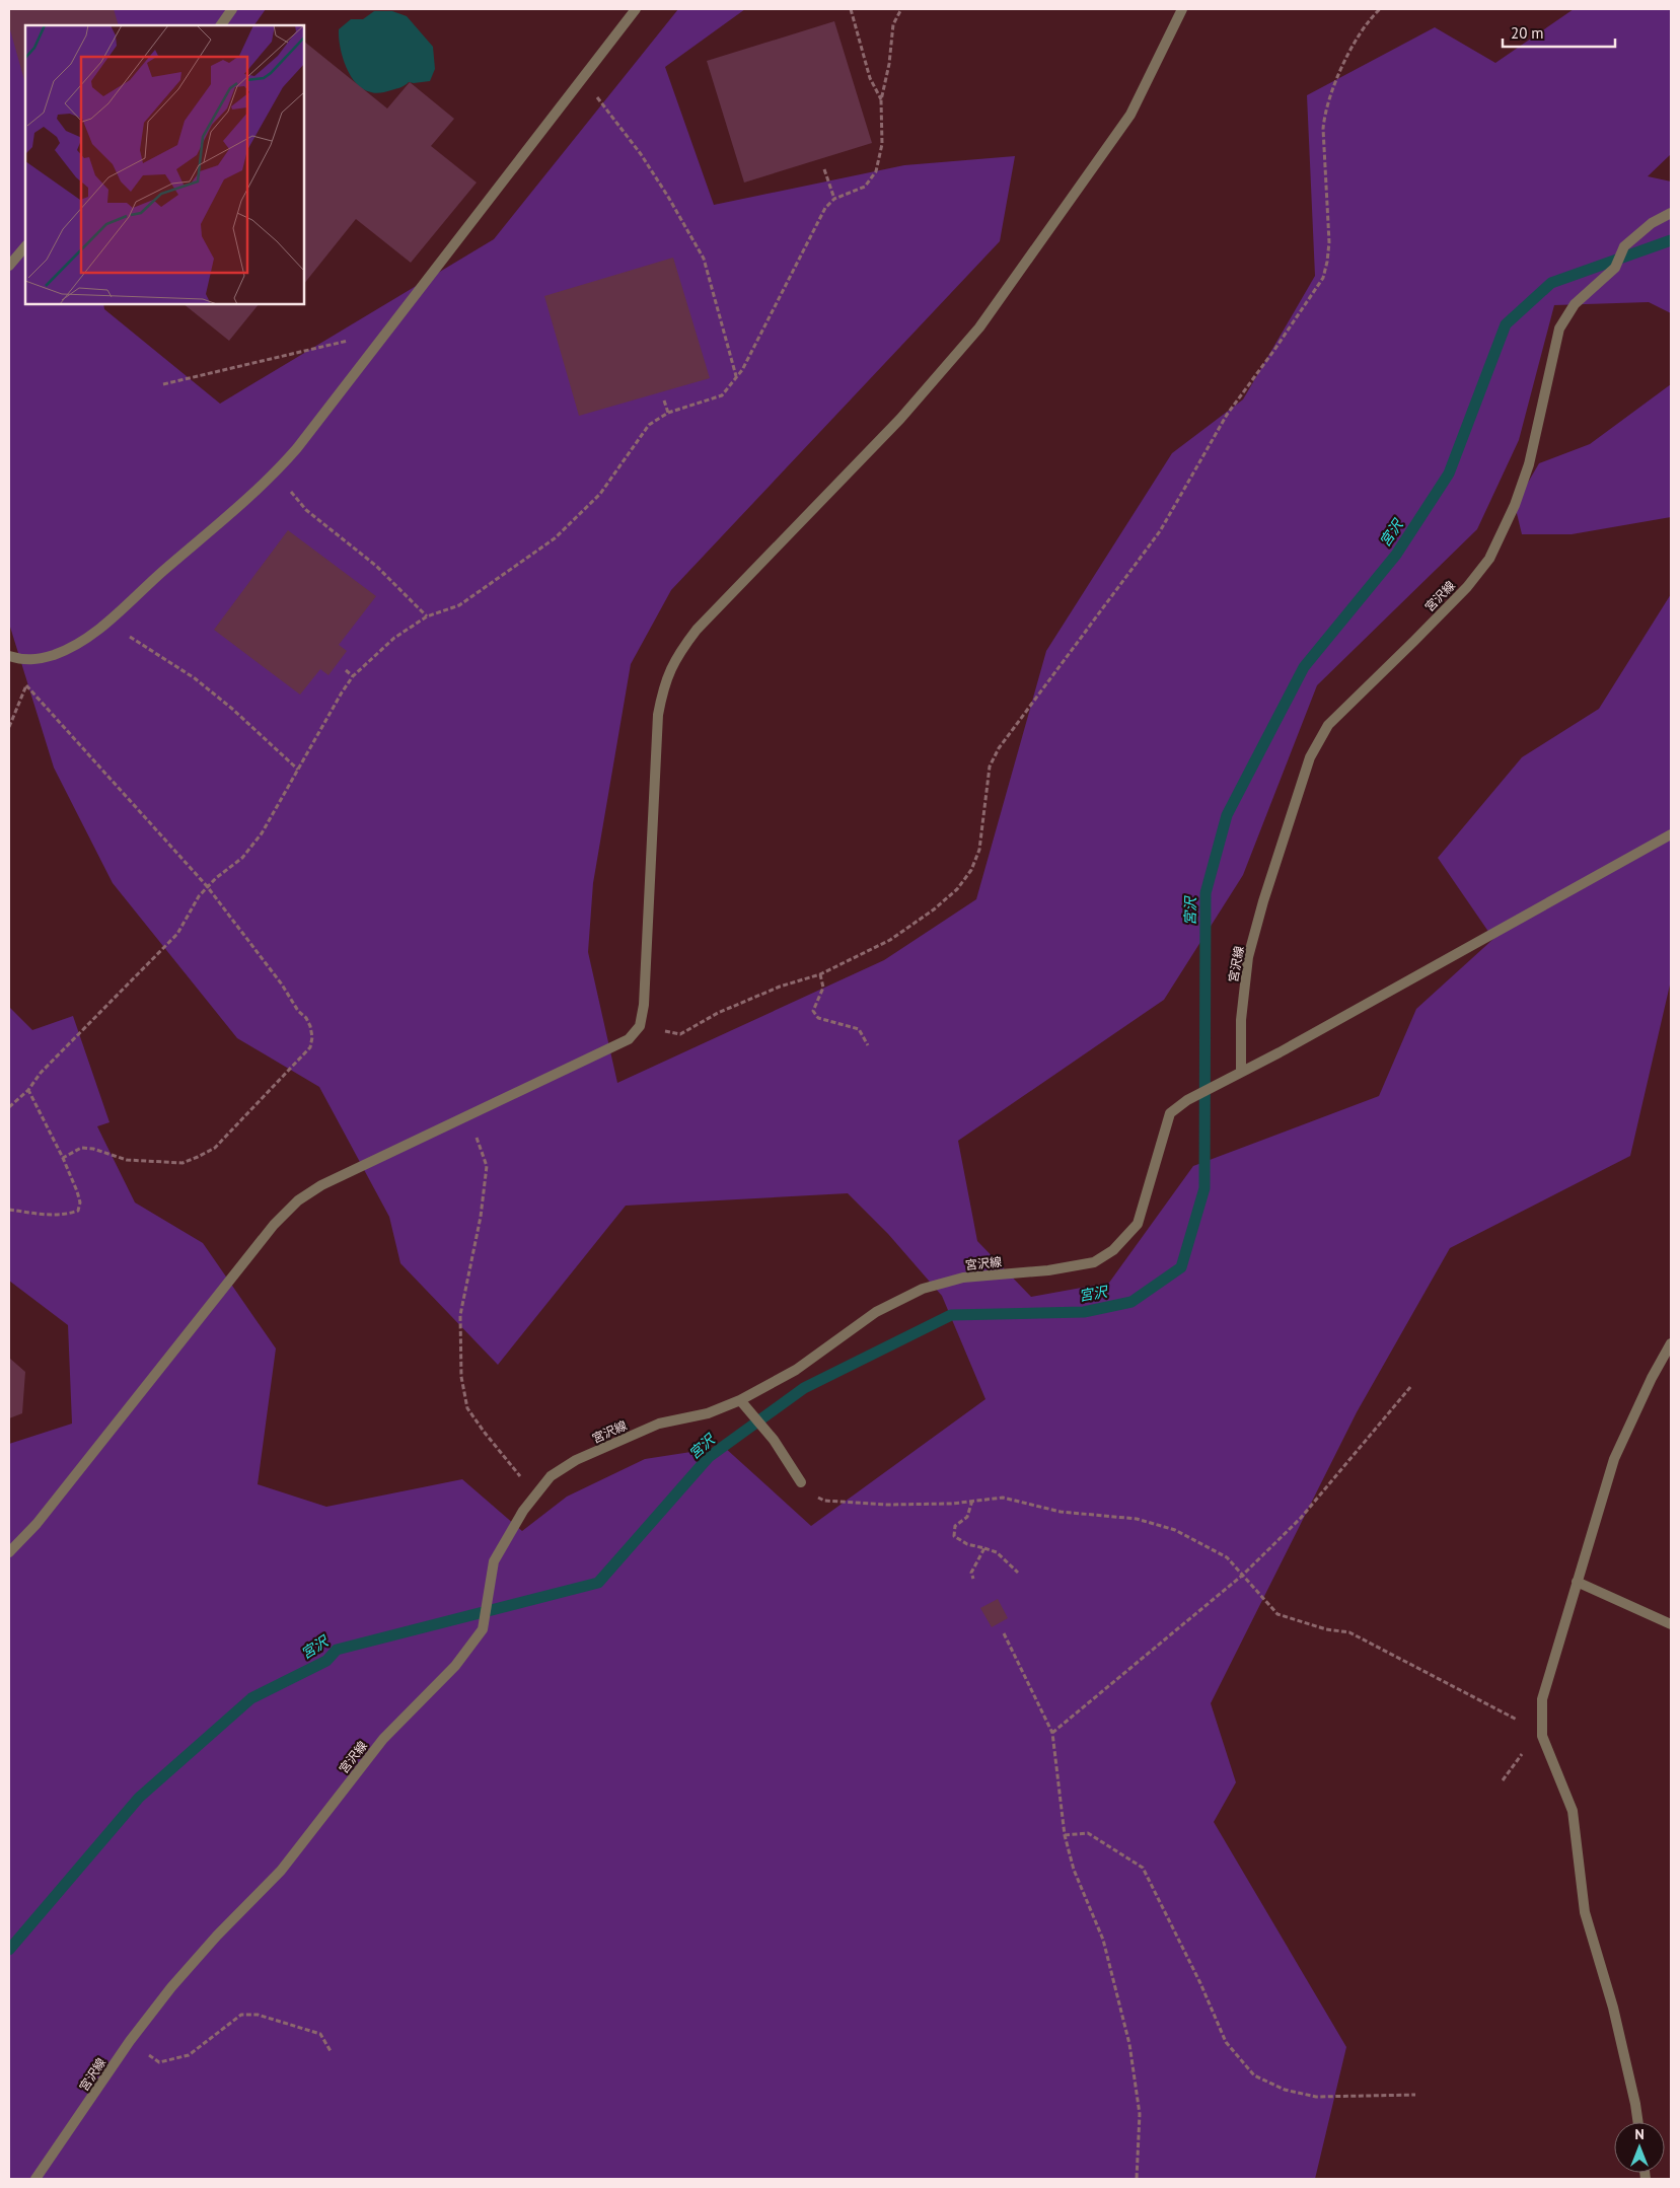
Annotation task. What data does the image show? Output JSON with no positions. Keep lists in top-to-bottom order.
{
  "streets": {
    "street": ["宮沢線"]
  },
  "water": ["宮沢"],
  "scale_bar": "20 m",
  "north": "top"
}
